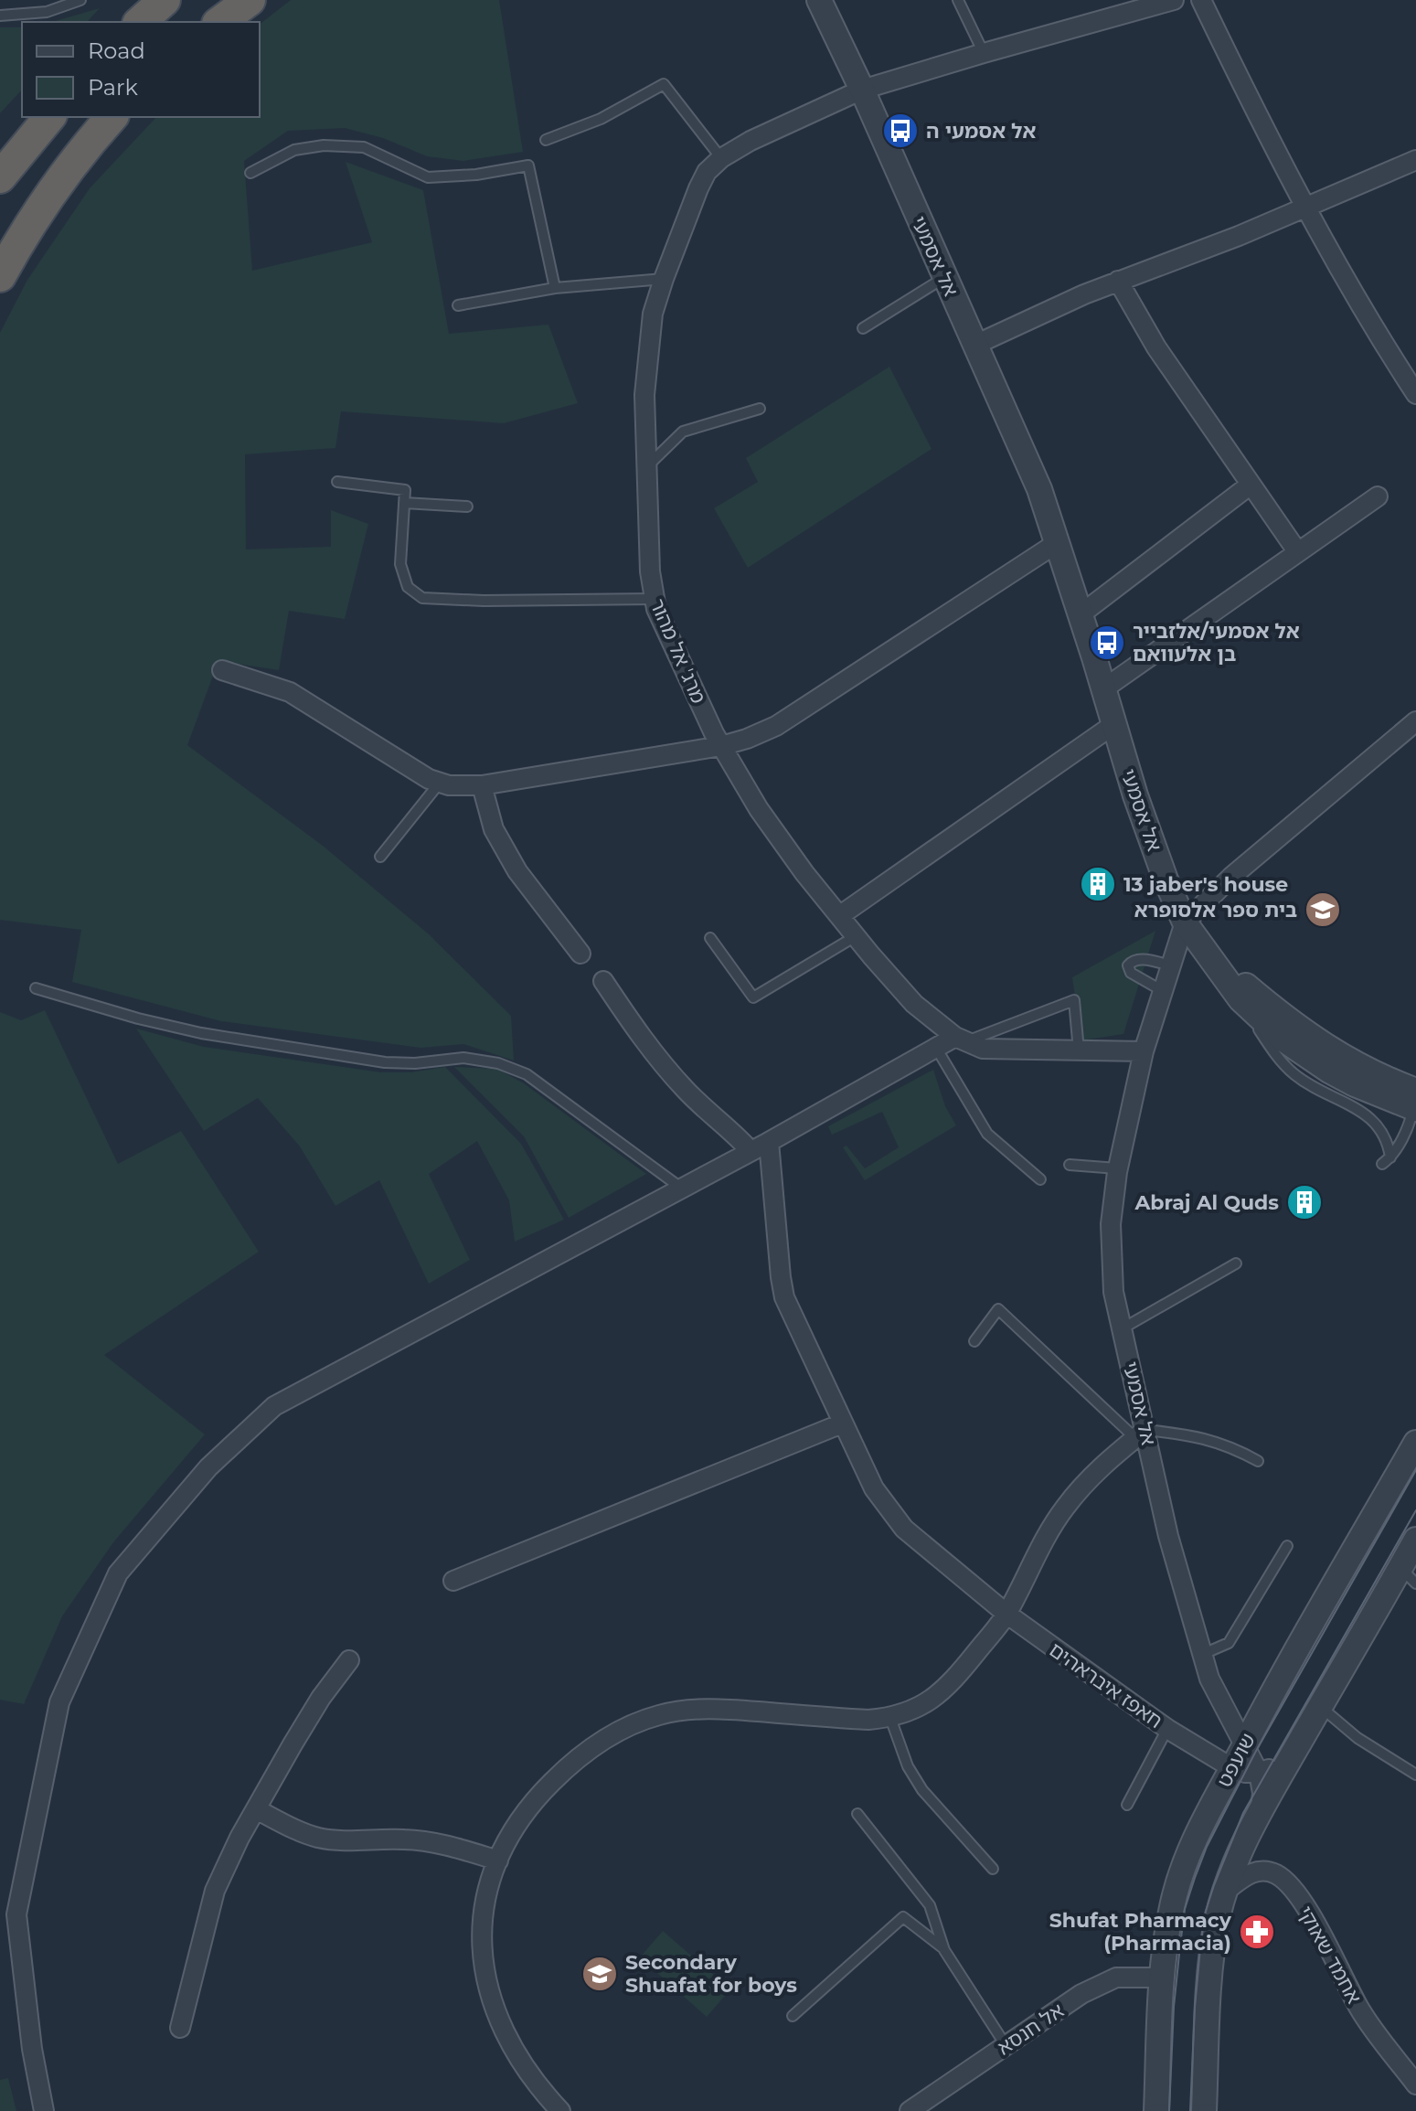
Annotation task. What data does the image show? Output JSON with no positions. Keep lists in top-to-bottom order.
{
  "streets": {
    "street": [
      "אל אסמעי",
      "מרג' אל מהור",
      "חאפז איבראהים",
      "שועפט",
      "אחמד שאוקי",
      "אל חנסא"
    ]
  },
  "crossings": [
    ["אל אסמעי", "מרג' אל מהור"],
    ["אל אסמעי", "שועפט"],
    ["שועפט", "אל חנסא"]
  ],
  "places": {
    "bus stop": ["אל אסמעי ה", "אל אסמעי/אלזבייר בן אלעוואם"],
    "building": ["13 jaber's house", "Abraj Al Quds"],
    "school or university": ["בית ספר אלסופרא", "Secondary Shuafat for boys"],
    "pharmacy": ["Shufat Pharmacy (Pharmacia)"]
  },
  "legend": ["Road", "Park"]
}
